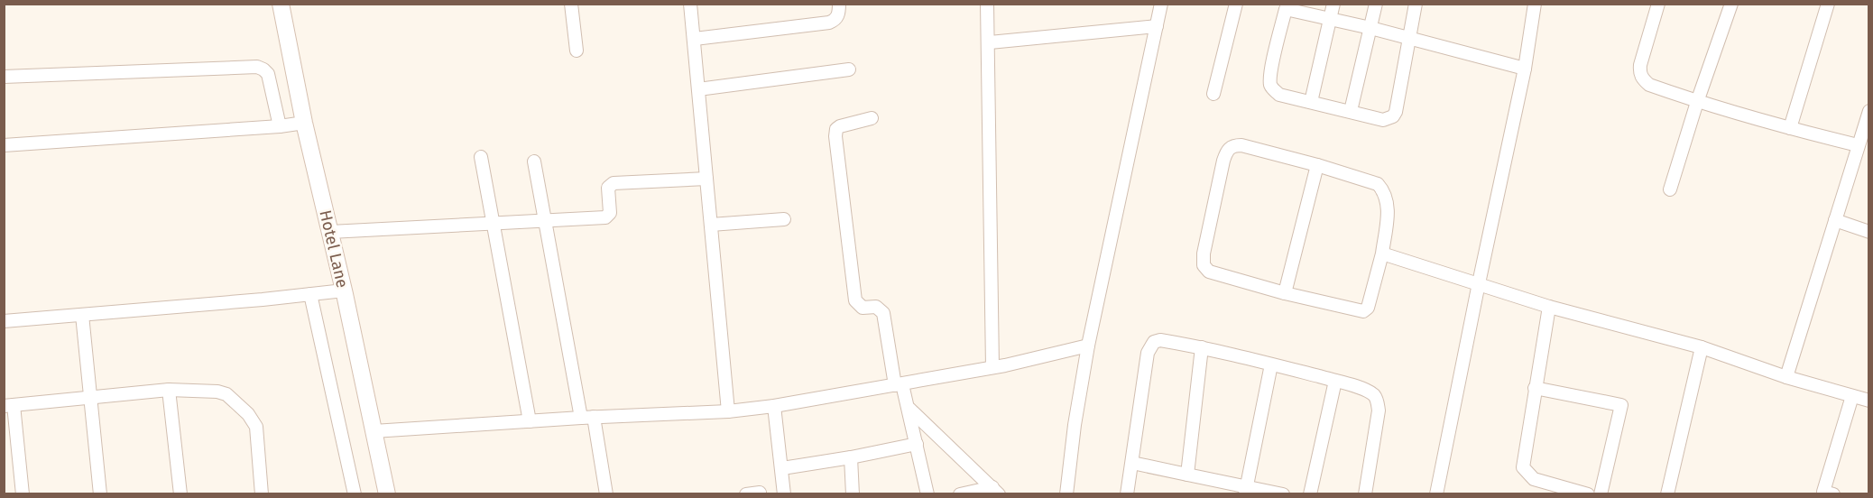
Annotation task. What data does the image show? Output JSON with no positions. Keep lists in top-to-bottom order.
{
  "streets": {
    "street": ["Hotel Lane"]
  }
}
